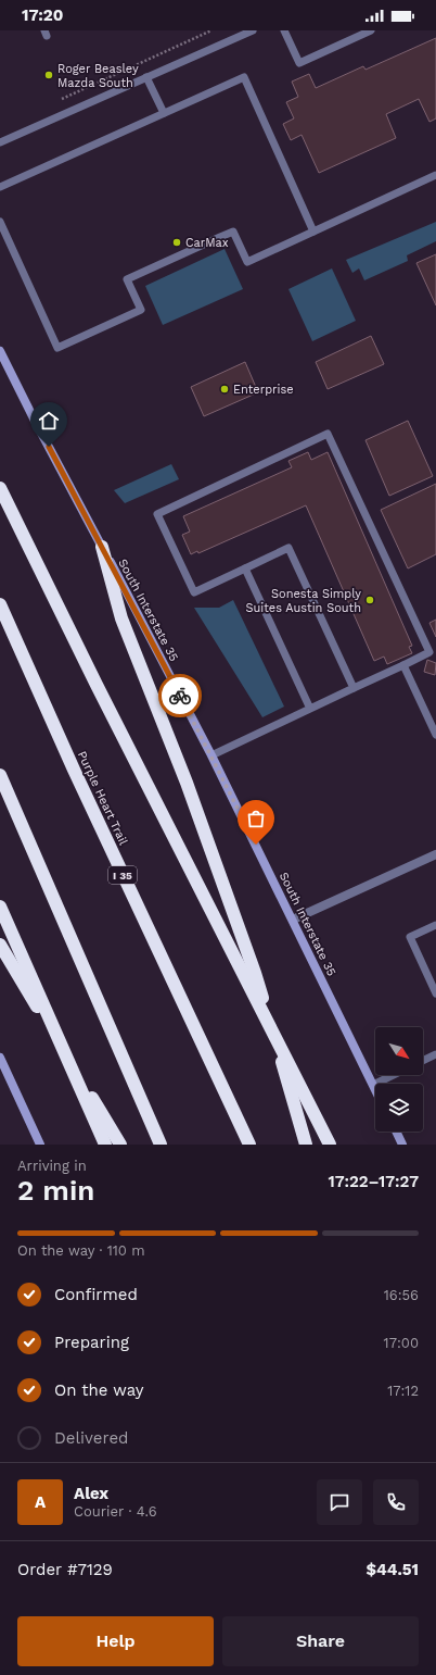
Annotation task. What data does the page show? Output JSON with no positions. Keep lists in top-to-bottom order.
{
  "streets": {
    "highway": ["Purple Heart Trail", "I 35"],
    "main road": ["South Interstate 35"]
  },
  "places": [
    "Roger Beasley Mazda South",
    "CarMax",
    "Enterprise",
    "Sonesta Simply Suites Austin South"
  ],
  "north": "bottom right",
  "page": {
    "status": "17:20",
    "heading": ["2 min", "Arriving in", "17:22–17:27"],
    "panel": [
      "Alex",
      "Courier · 4.6",
      "Order #7129",
      "$44.51"
    ],
    "bar": "On the way · 110 m",
    "list": [
      ["Confirmed", "16:56"],
      ["Preparing", "17:00"],
      ["On the way", "17:12"],
      "Delivered"
    ],
    "round": "A",
    "buttons": ["Help", "Share"]
  }
}
